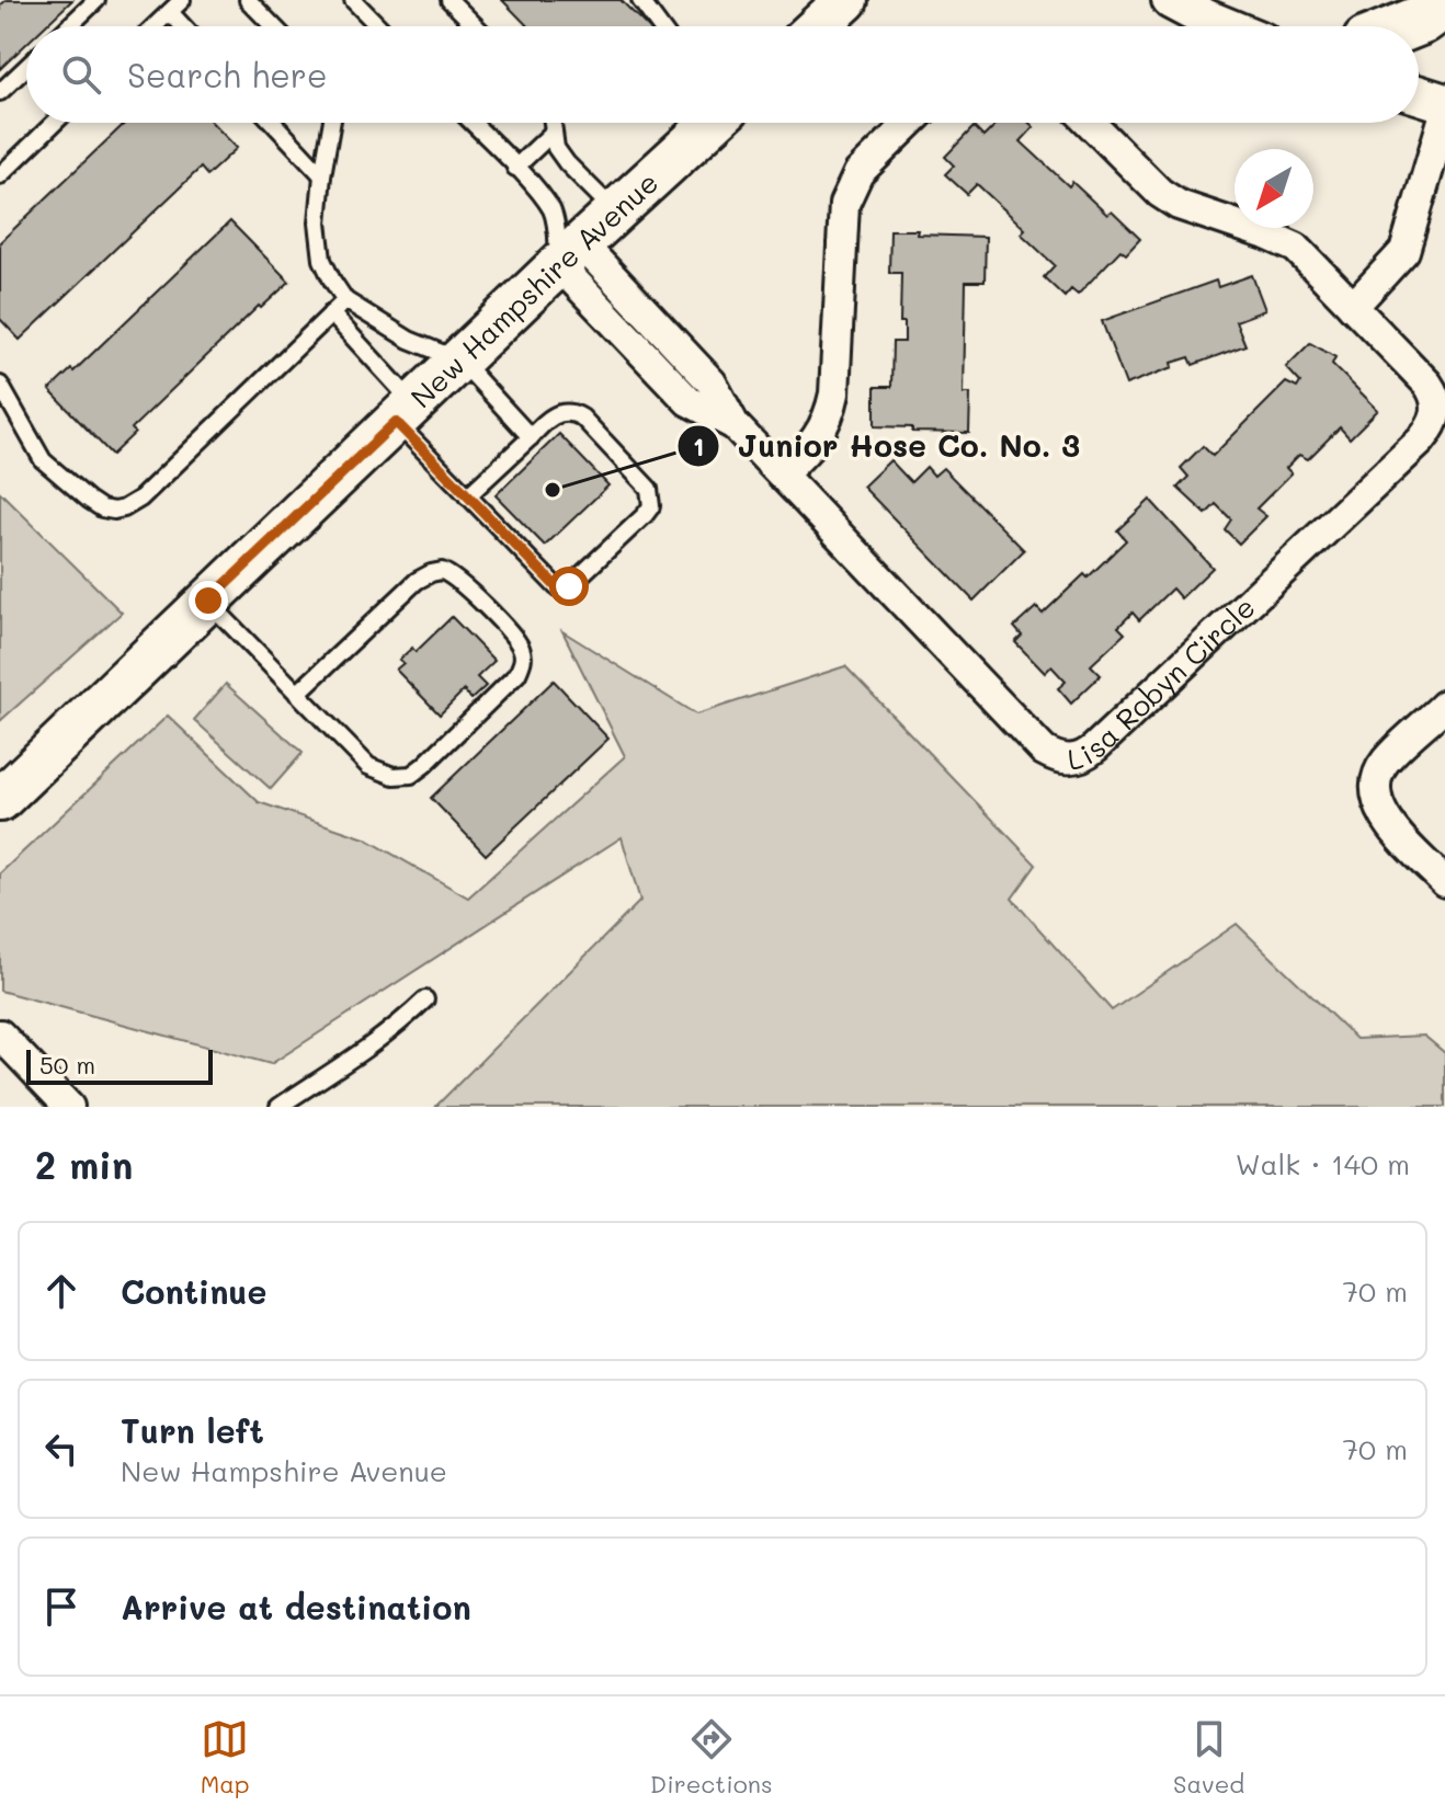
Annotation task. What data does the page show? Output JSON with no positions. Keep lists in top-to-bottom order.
{
  "streets": {
    "main road": ["New Hampshire Avenue"],
    "street": ["Lisa Robyn Circle"]
  },
  "crossings": [
    ["New Hampshire Avenue", "Lisa Robyn Circle"]
  ],
  "places": ["Junior Hose Co. No. 3"],
  "scale_bar": "50 m",
  "north": "bottom left",
  "page": {
    "search": "Search here",
    "scale": "50 m",
    "heading": ["2 min", "Walk · 140 m"],
    "list": [
      ["Continue", "70 m"],
      ["Turn left", "New Hampshire Avenue", "70 m"],
      "Arrive at destination"
    ],
    "nav": ["Map", "Directions", "Saved"]
  }
}
